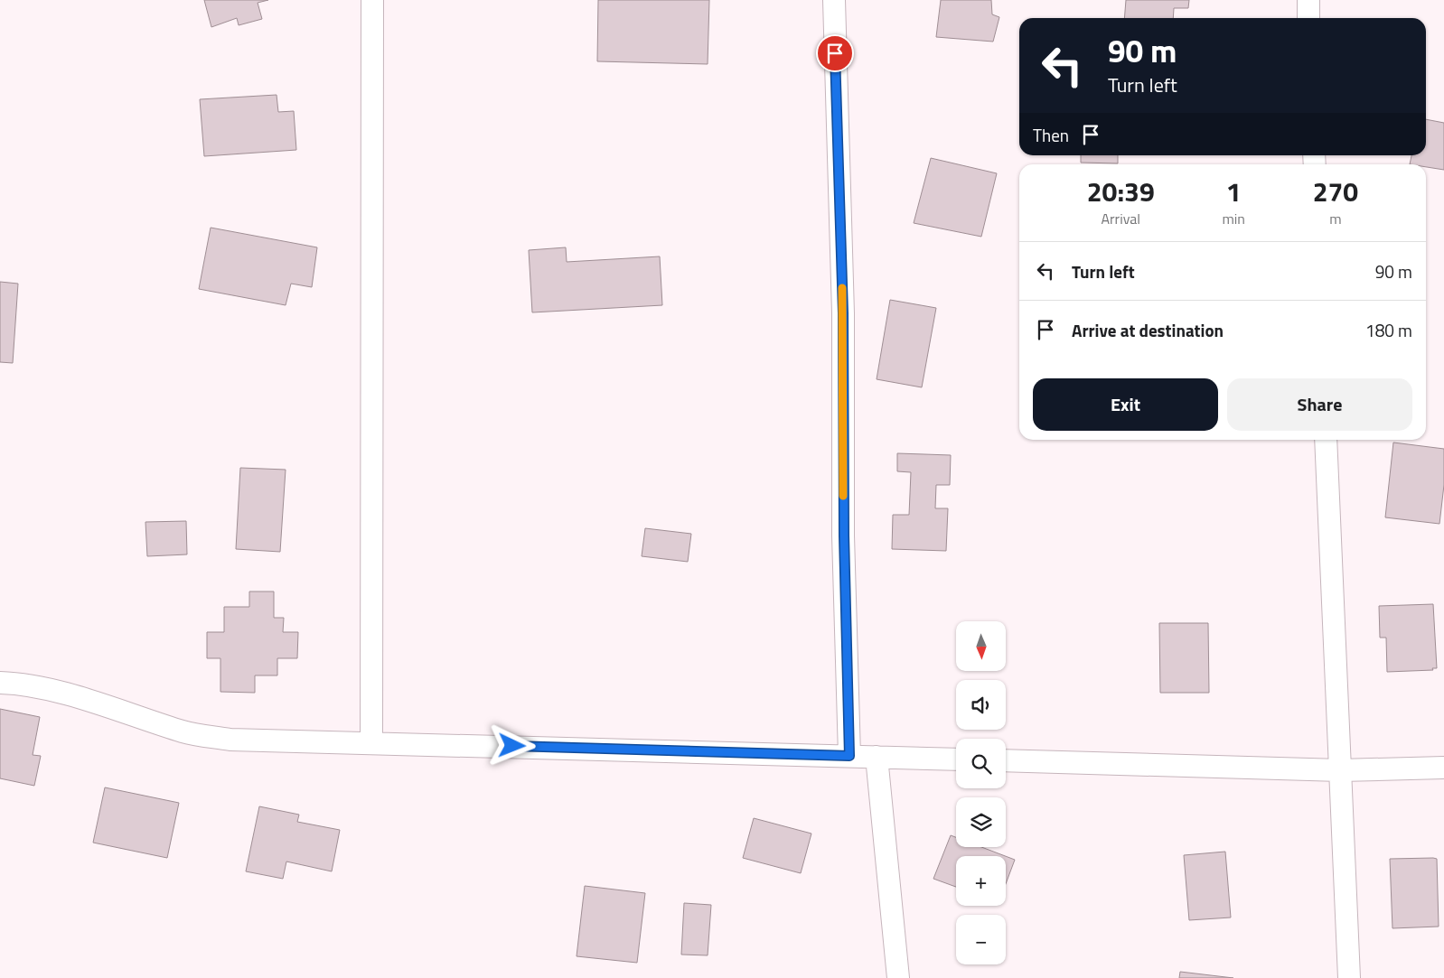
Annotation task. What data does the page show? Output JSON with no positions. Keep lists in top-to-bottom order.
{
  "north": "bottom",
  "page": {
    "turn": ["90 m", "Turn left"],
    "then": "Then",
    "eta": [
      "20:39",
      "Arrival",
      "1",
      "min",
      "270",
      "m"
    ],
    "list": [
      {
        "name": "Turn left",
        "value": "90 m"
      },
      {
        "name": "Arrive at destination",
        "value": "180 m"
      }
    ],
    "buttons": ["Exit", "Share"],
    "map_buttons": ["+", "−"]
  }
}
